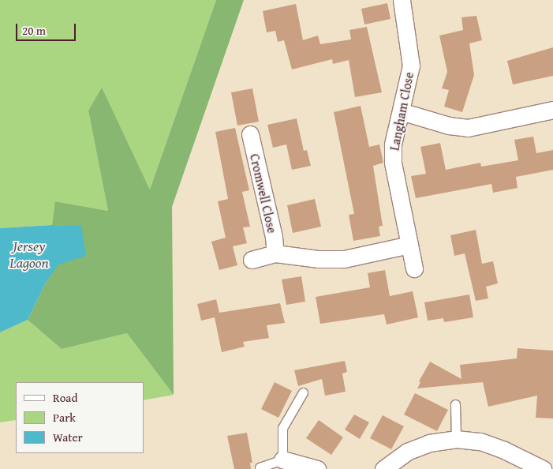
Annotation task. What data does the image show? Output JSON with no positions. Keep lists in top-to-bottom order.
{
  "streets": {
    "street": ["Langham Close", "Cromwell Close"]
  },
  "water": ["Jersey Lagoon"],
  "legend": ["Road", "Park", "Water"],
  "scale_bar": "20 m"
}
